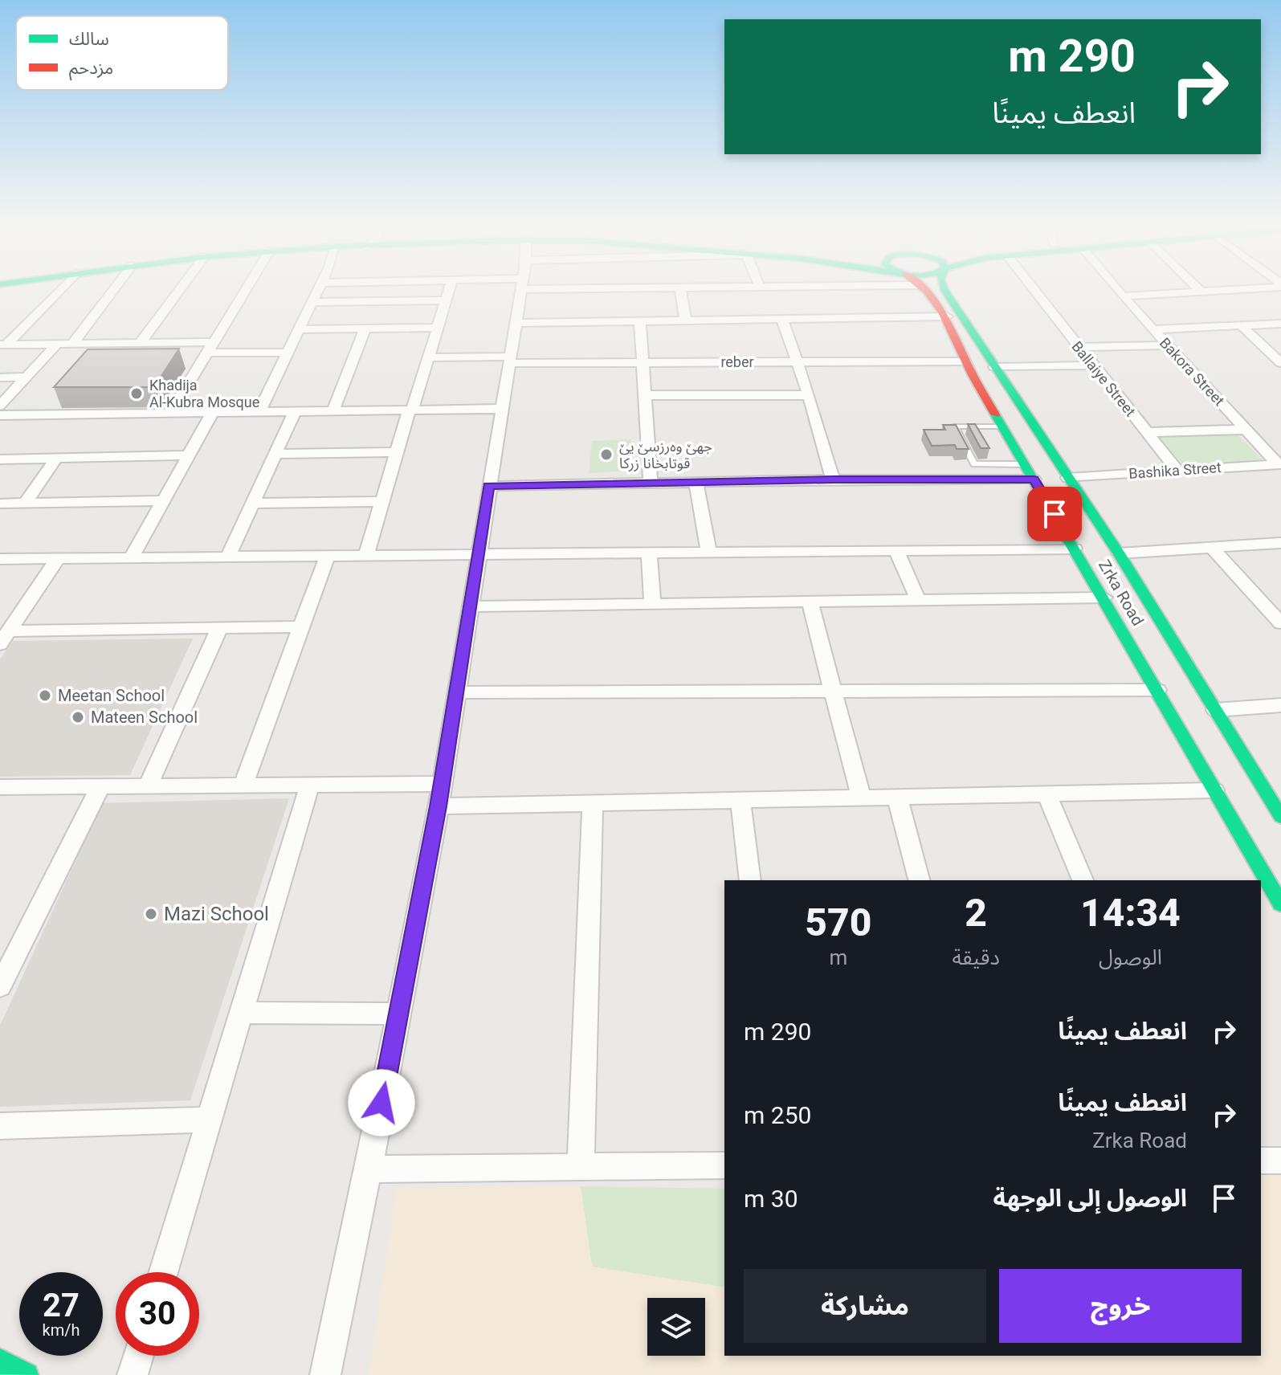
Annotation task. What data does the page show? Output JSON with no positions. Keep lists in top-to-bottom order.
{
  "streets": {
    "main road": ["Zrka Road"],
    "street": [
      "reber",
      "Bakora Street",
      "Ballaiye Street",
      "Bashika Street"
    ]
  },
  "crossings": [
    ["reber", "Zrka Road"],
    ["Bakora Street", "Bashika Street"],
    ["Ballaiye Street", "Bashika Street"],
    ["Bashika Street", "Zrka Road"]
  ],
  "places": [
    "Khadija Al-Kubra Mosque",
    "جھێ وەرزسێ یێ قوتابخانا زرکا",
    "Meetan School",
    "Mateen School",
    "Mazi School"
  ],
  "legend": ["سالك", "مزدحم"],
  "page": {
    "turn": ["290 m", "انعطف يمينًا"],
    "eta": [
      "14:34",
      "الوصول",
      "2",
      "دقيقة",
      "570",
      "m"
    ],
    "list": [
      {
        "name": "انعطف يمينًا",
        "value": "290 m"
      },
      {
        "name": "انعطف يمينًا",
        "note": "Zrka Road",
        "value": "250 m"
      },
      {
        "name": "الوصول إلى الوجهة",
        "value": "30 m"
      }
    ],
    "buttons": ["خروج", "مشاركة"],
    "speed": "27 km/h",
    "limit": "30"
  }
}
